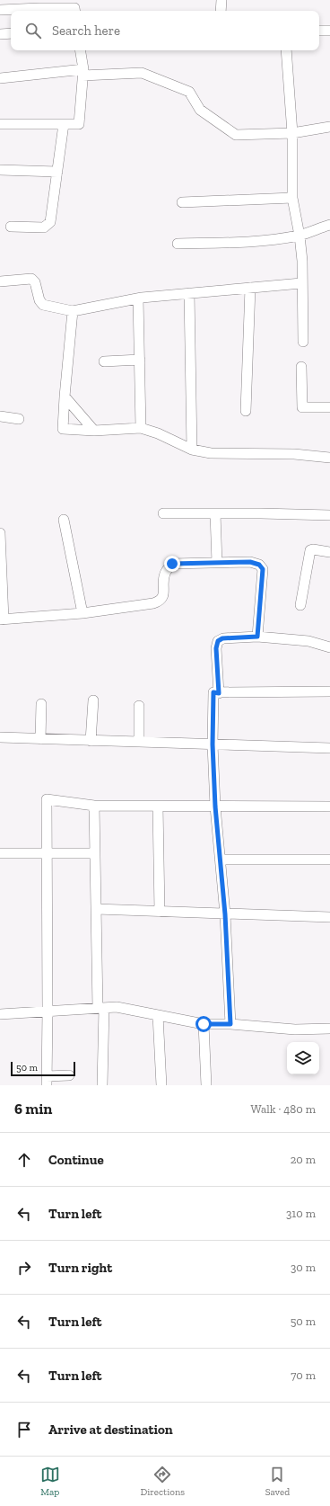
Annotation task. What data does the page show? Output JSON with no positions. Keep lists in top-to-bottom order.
{
  "scale_bar": "50 m",
  "page": {
    "search": "Search here",
    "scale": "50 m",
    "heading": ["6 min", "Walk · 480 m"],
    "list": [
      ["Continue", "20 m"],
      ["Turn left", "310 m"],
      ["Turn right", "30 m"],
      ["Turn left", "50 m"],
      ["Turn left", "70 m"],
      "Arrive at destination"
    ],
    "nav": ["Map", "Directions", "Saved"]
  }
}
